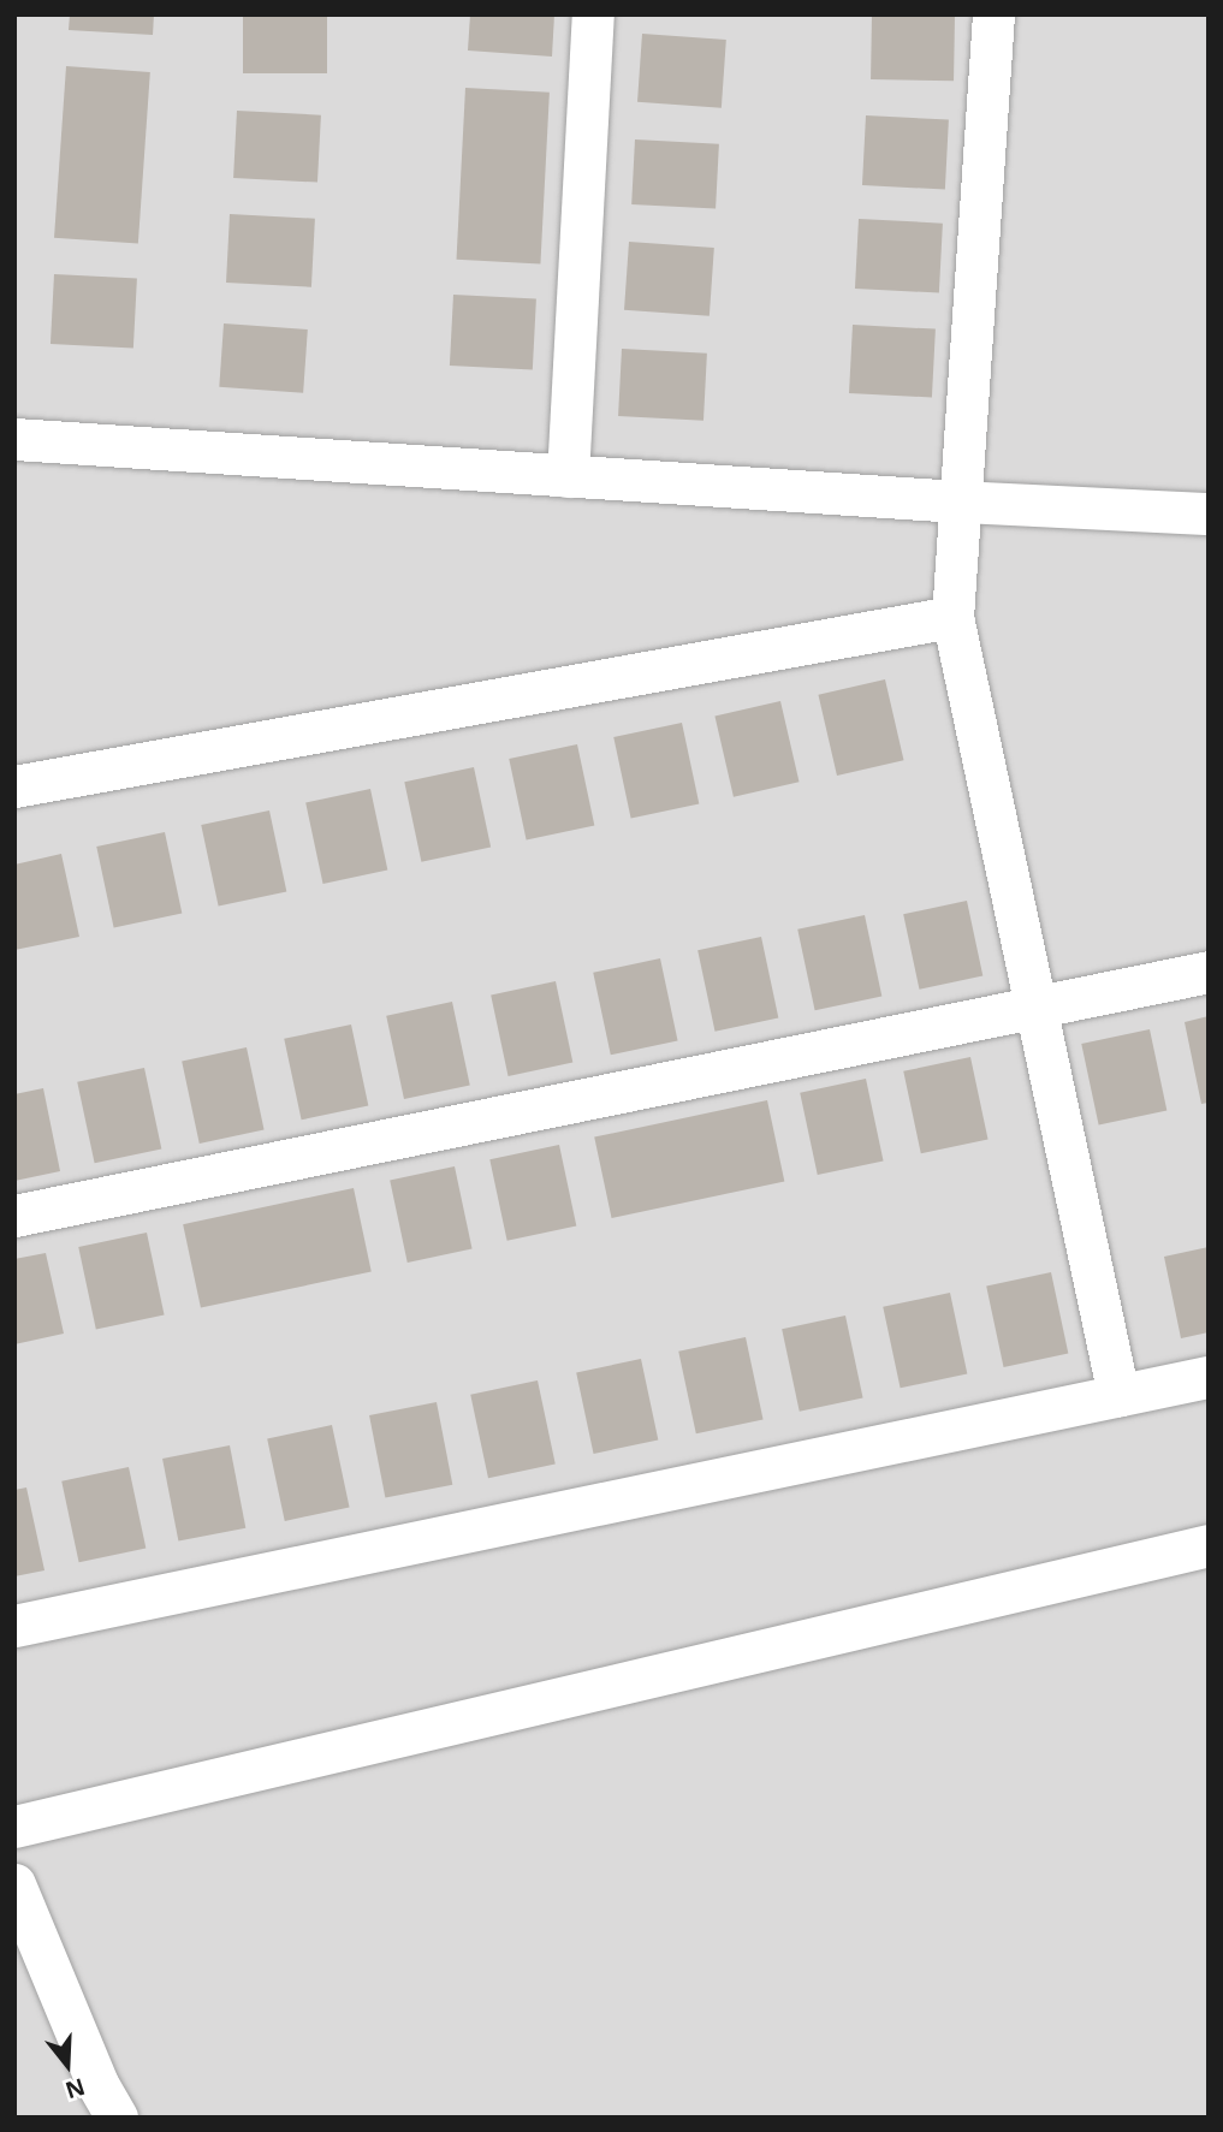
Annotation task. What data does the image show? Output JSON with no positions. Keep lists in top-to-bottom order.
{
  "north": "bottom"
}
